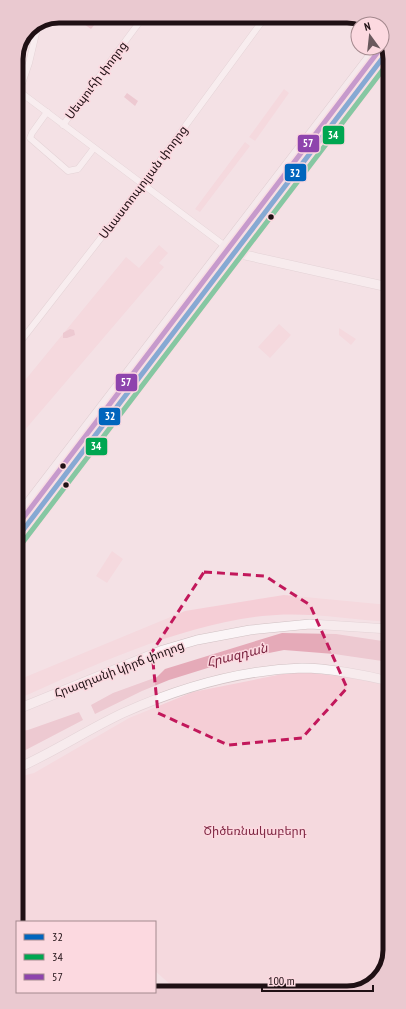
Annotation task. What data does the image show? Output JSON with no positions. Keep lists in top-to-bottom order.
{
  "streets": {
    "street": ["Սեպուհի փողոց", "Սևաստոպոլյան փողոց", "Հրազդանի կիրճ փողոց"]
  },
  "water": ["Հրազդան"],
  "parks": ["Ծիծեռնակաբերդ"],
  "lines": ["transit line 57", "transit line 32", "transit line 34"],
  "legend": ["32", "34", "57"],
  "scale_bar": "100 m",
  "north": "top"
}
